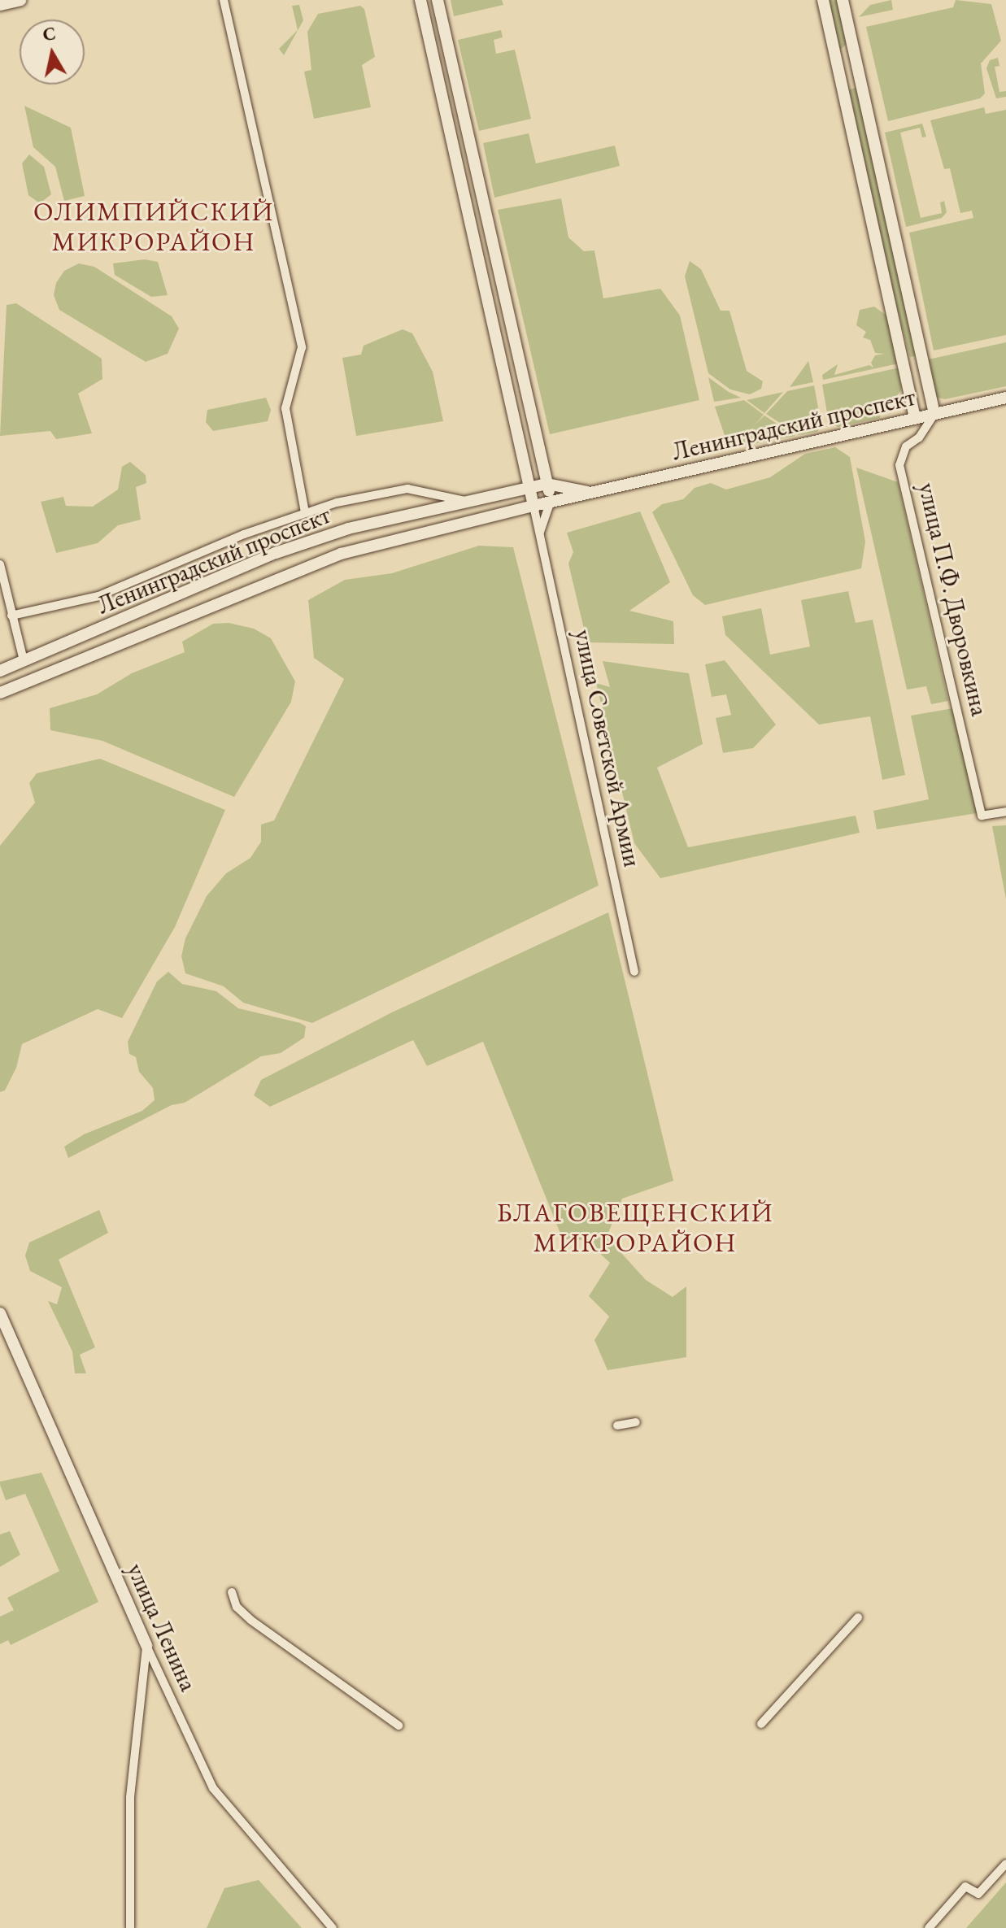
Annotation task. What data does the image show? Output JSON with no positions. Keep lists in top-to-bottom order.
{
  "streets": {
    "street": [
      "Ленинградский проспект",
      "улица П.Ф. Дворовкина",
      "улица Советской Армии",
      "улица Ленина"
    ]
  },
  "crossings": [
    ["Ленинградский проспект", "улица П.Ф. Дворовкина"],
    ["Ленинградский проспект", "улица Советской Армии"]
  ],
  "districts": ["ОЛИМПИЙСКИЙ МИКРОРАЙОН", "БЛАГОВЕЩЕНСКИЙ МИКРОРАЙОН"],
  "north": "top"
}
